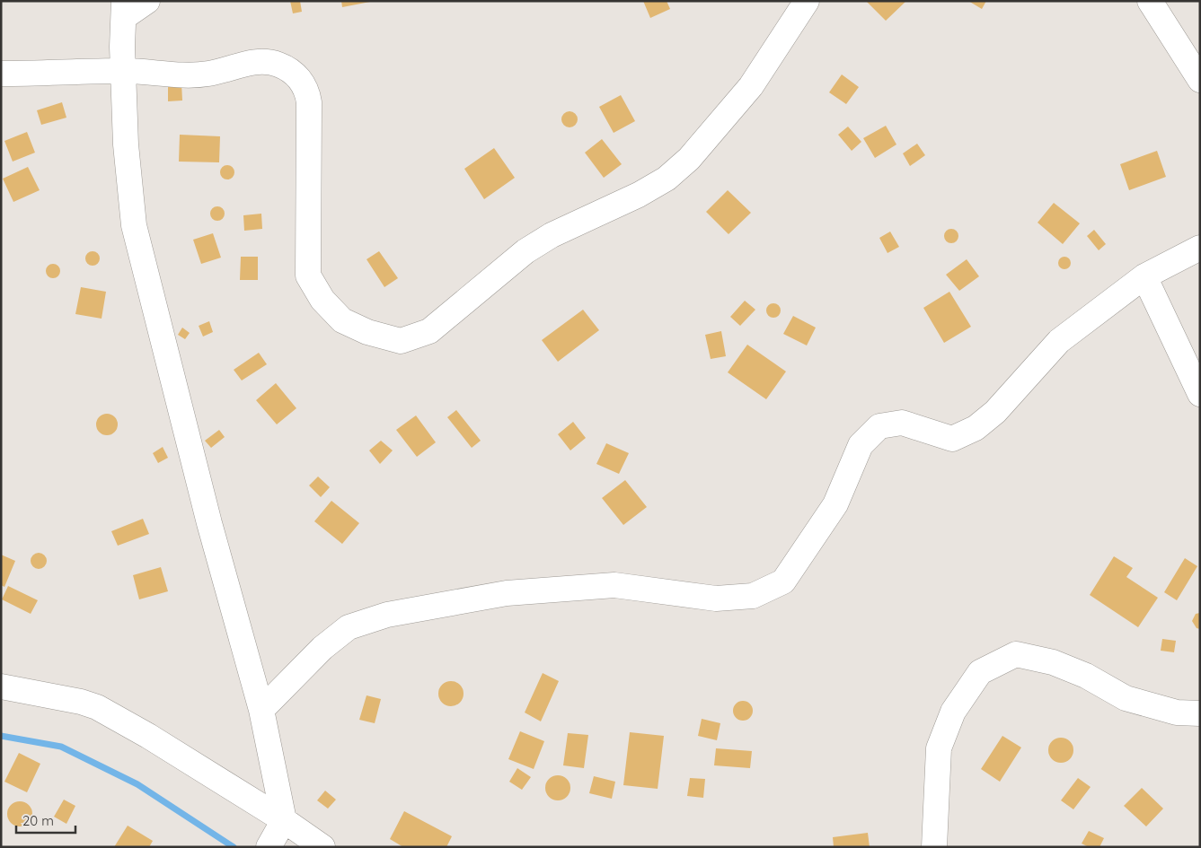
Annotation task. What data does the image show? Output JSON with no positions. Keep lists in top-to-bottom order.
{
  "scale_bar": "20 m"
}
